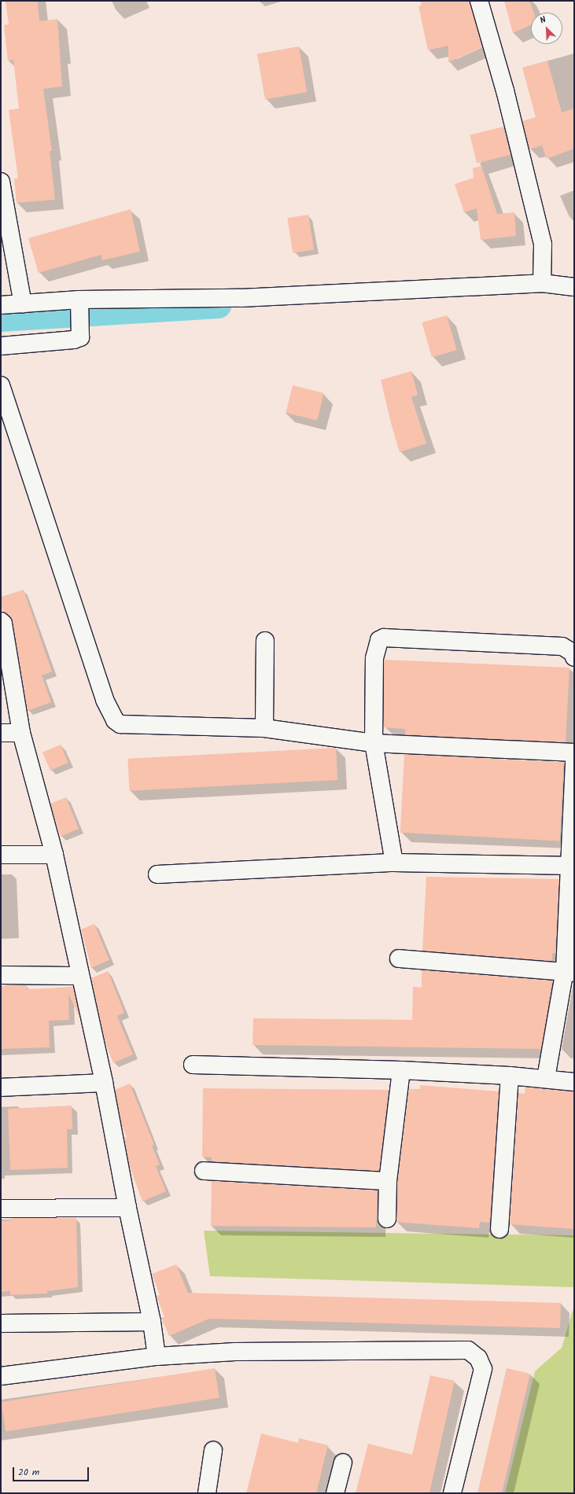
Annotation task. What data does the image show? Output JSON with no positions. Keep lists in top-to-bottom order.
{
  "scale_bar": "20 m",
  "north": "top left"
}
